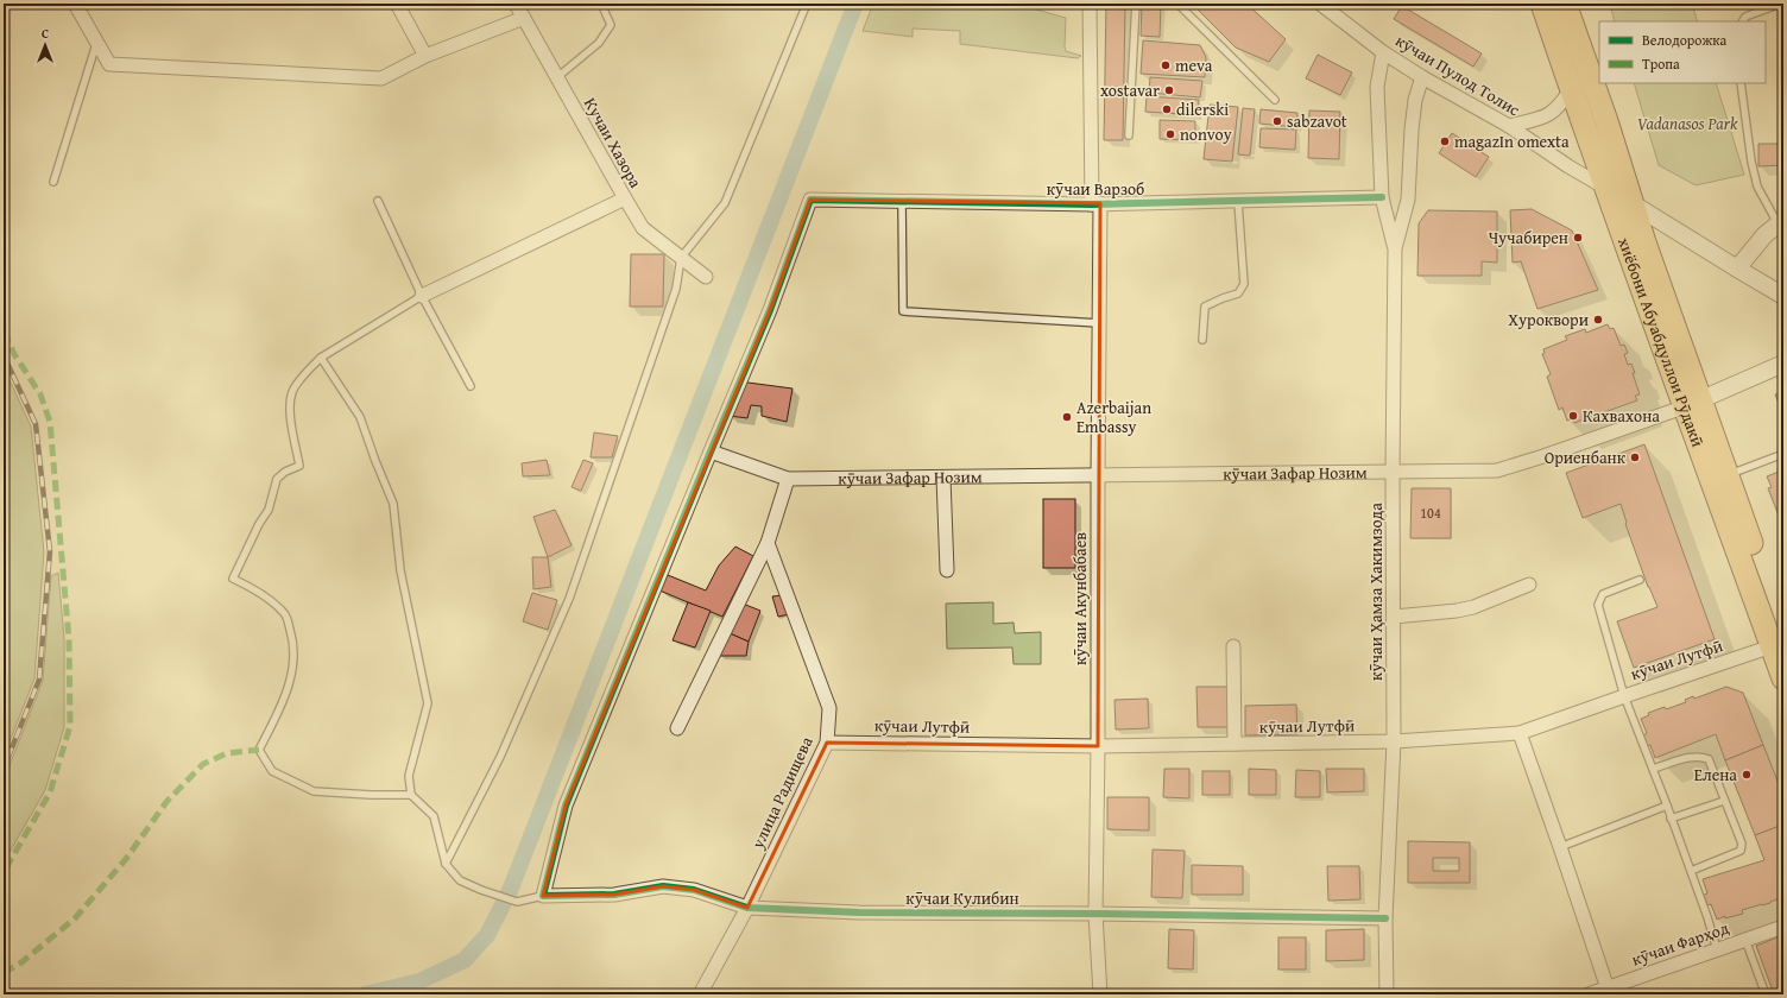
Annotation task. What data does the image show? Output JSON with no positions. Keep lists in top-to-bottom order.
{
  "streets": {
    "highway": ["хиёбони Абуабдуллои Рӯдакӣ"],
    "street": [
      "кӯчаи Пулод Толис",
      "Кучаи Хазора",
      "кӯчаи Варзоб",
      "кӯчаи Зафар Нозим",
      "кӯчаи Ҳамза Хакимзода",
      "кӯчаи Акунбабаев",
      "кӯчаи Лутфӣ",
      "улица Радищева",
      "кӯчаи Кулибин",
      "кӯчаи Фарҳод"
    ]
  },
  "crossings": [
    ["кӯчаи Пулод Толис", "хиёбони Абуабдуллои Рӯдакӣ"],
    ["кӯчаи Пулод Толис", "кӯчаи Ҳамза Хакимзода"],
    ["кӯчаи Варзоб", "кӯчаи Акунбабаев"],
    ["хиёбони Абуабдуллои Рӯдакӣ", "кӯчаи Зафар Нозим"],
    ["хиёбони Абуабдуллои Рӯдакӣ", "кӯчаи Лутфӣ"],
    ["кӯчаи Зафар Нозим", "кӯчаи Ҳамза Хакимзода"],
    ["кӯчаи Зафар Нозим", "кӯчаи Акунбабаев"],
    ["кӯчаи Ҳамза Хакимзода", "кӯчаи Лутфӣ"],
    ["кӯчаи Ҳамза Хакимзода", "кӯчаи Кулибин"],
    ["кӯчаи Акунбабаев", "кӯчаи Лутфӣ"],
    ["кӯчаи Акунбабаев", "кӯчаи Кулибин"],
    ["кӯчаи Лутфӣ", "улица Радищева"],
    ["улица Радищева", "кӯчаи Кулибин"]
  ],
  "parks": ["Vadanasos Park"],
  "places": [
    "meva",
    "xostavar",
    "dilerski",
    "sabzavot",
    "nonvoy",
    "magazIn omexta",
    "Чучабирен",
    "Хуроквори",
    "Кахвахона",
    "Azerbaijan Embassy",
    "Ориенбанк",
    "Елена"
  ],
  "house_numbers": ["104"],
  "legend": ["Велодорожка", "Тропа"],
  "north": "top"
}
